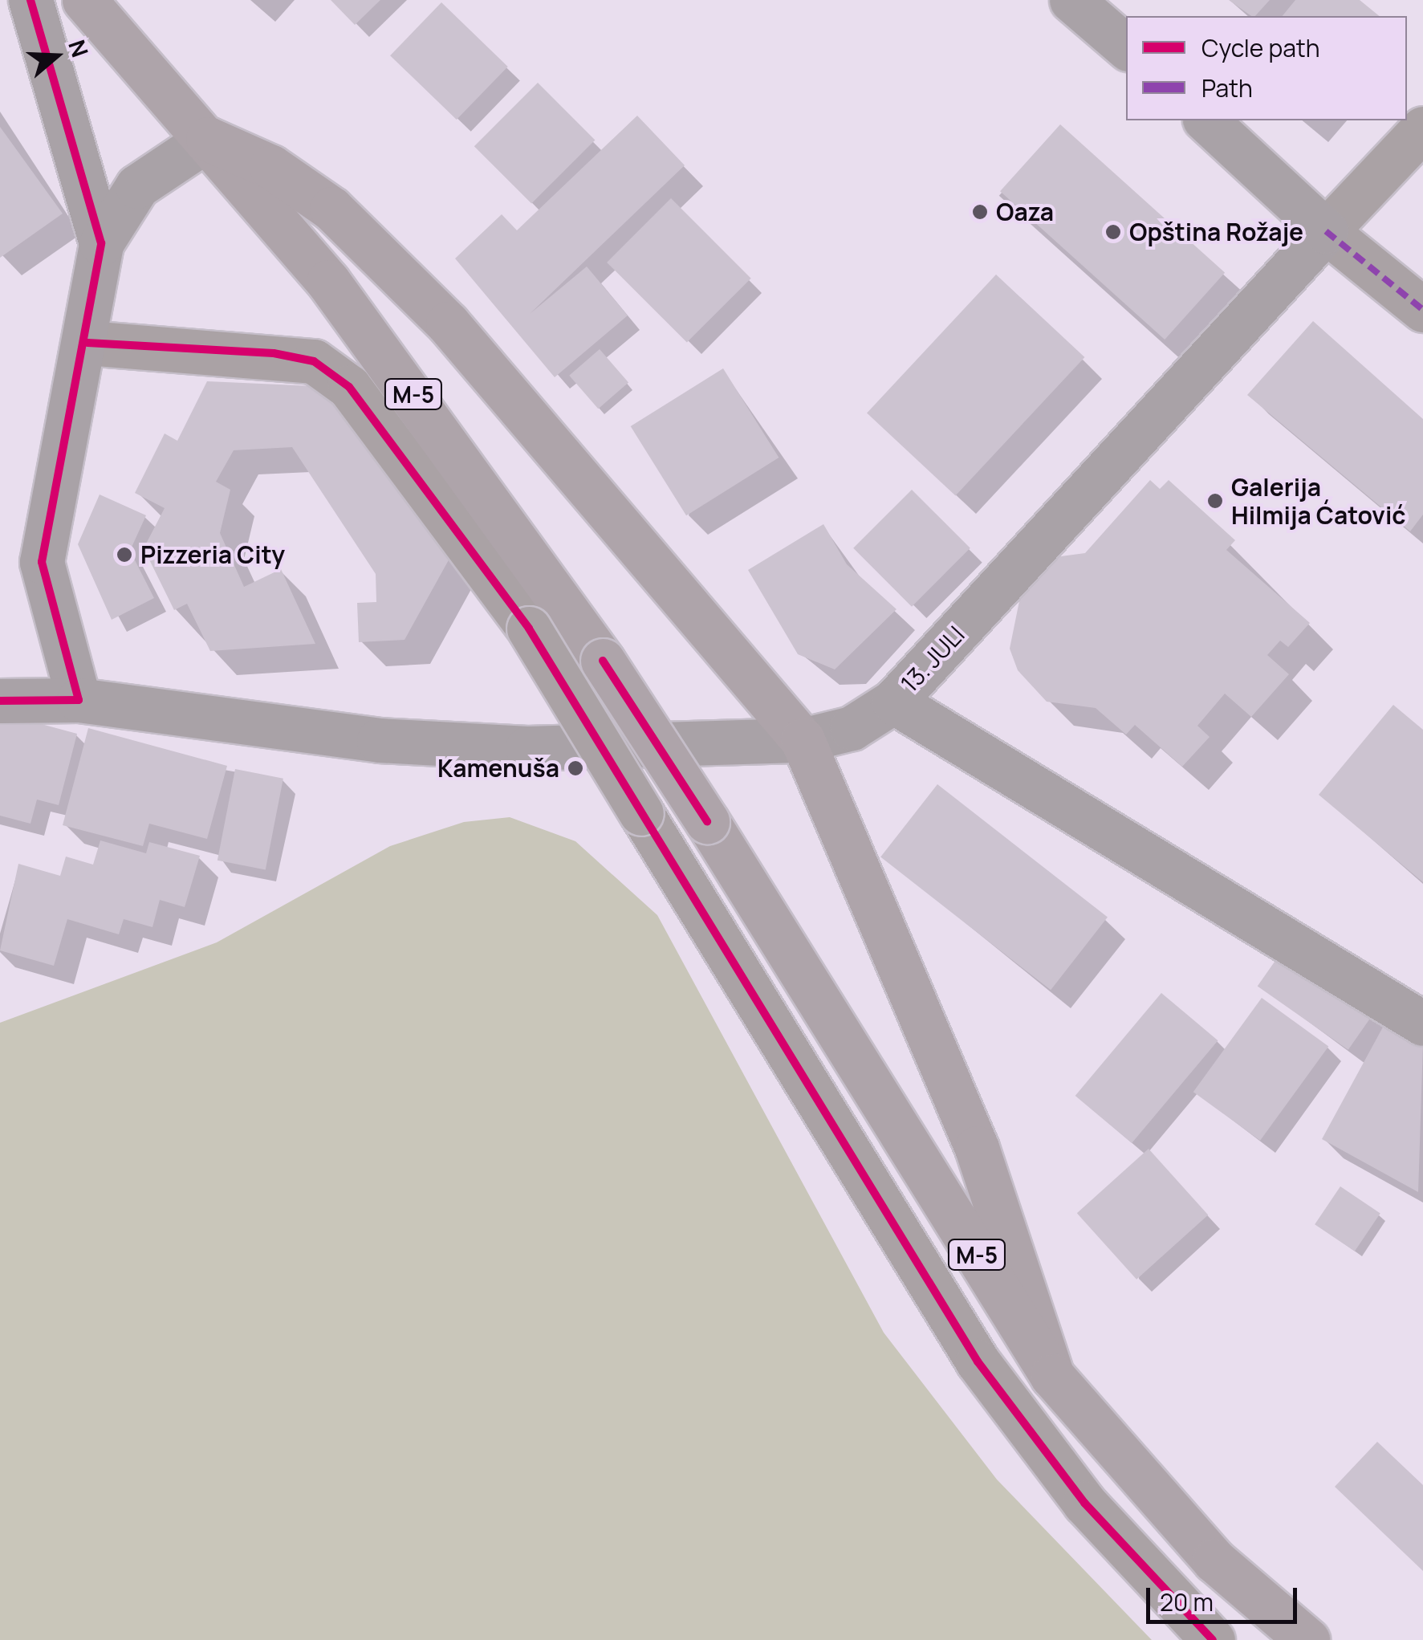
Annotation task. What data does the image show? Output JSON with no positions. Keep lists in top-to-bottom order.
{
  "streets": {
    "main road": ["M-5"],
    "street": ["13. JULI"]
  },
  "places": [
    "Oaza",
    "Opština Rožaje",
    "Galerija Hilmija Ćatović",
    "Pizzeria City",
    "Kamenuša"
  ],
  "legend": ["Cycle path", "Path"],
  "scale_bar": "20 m",
  "north": "right"
}
